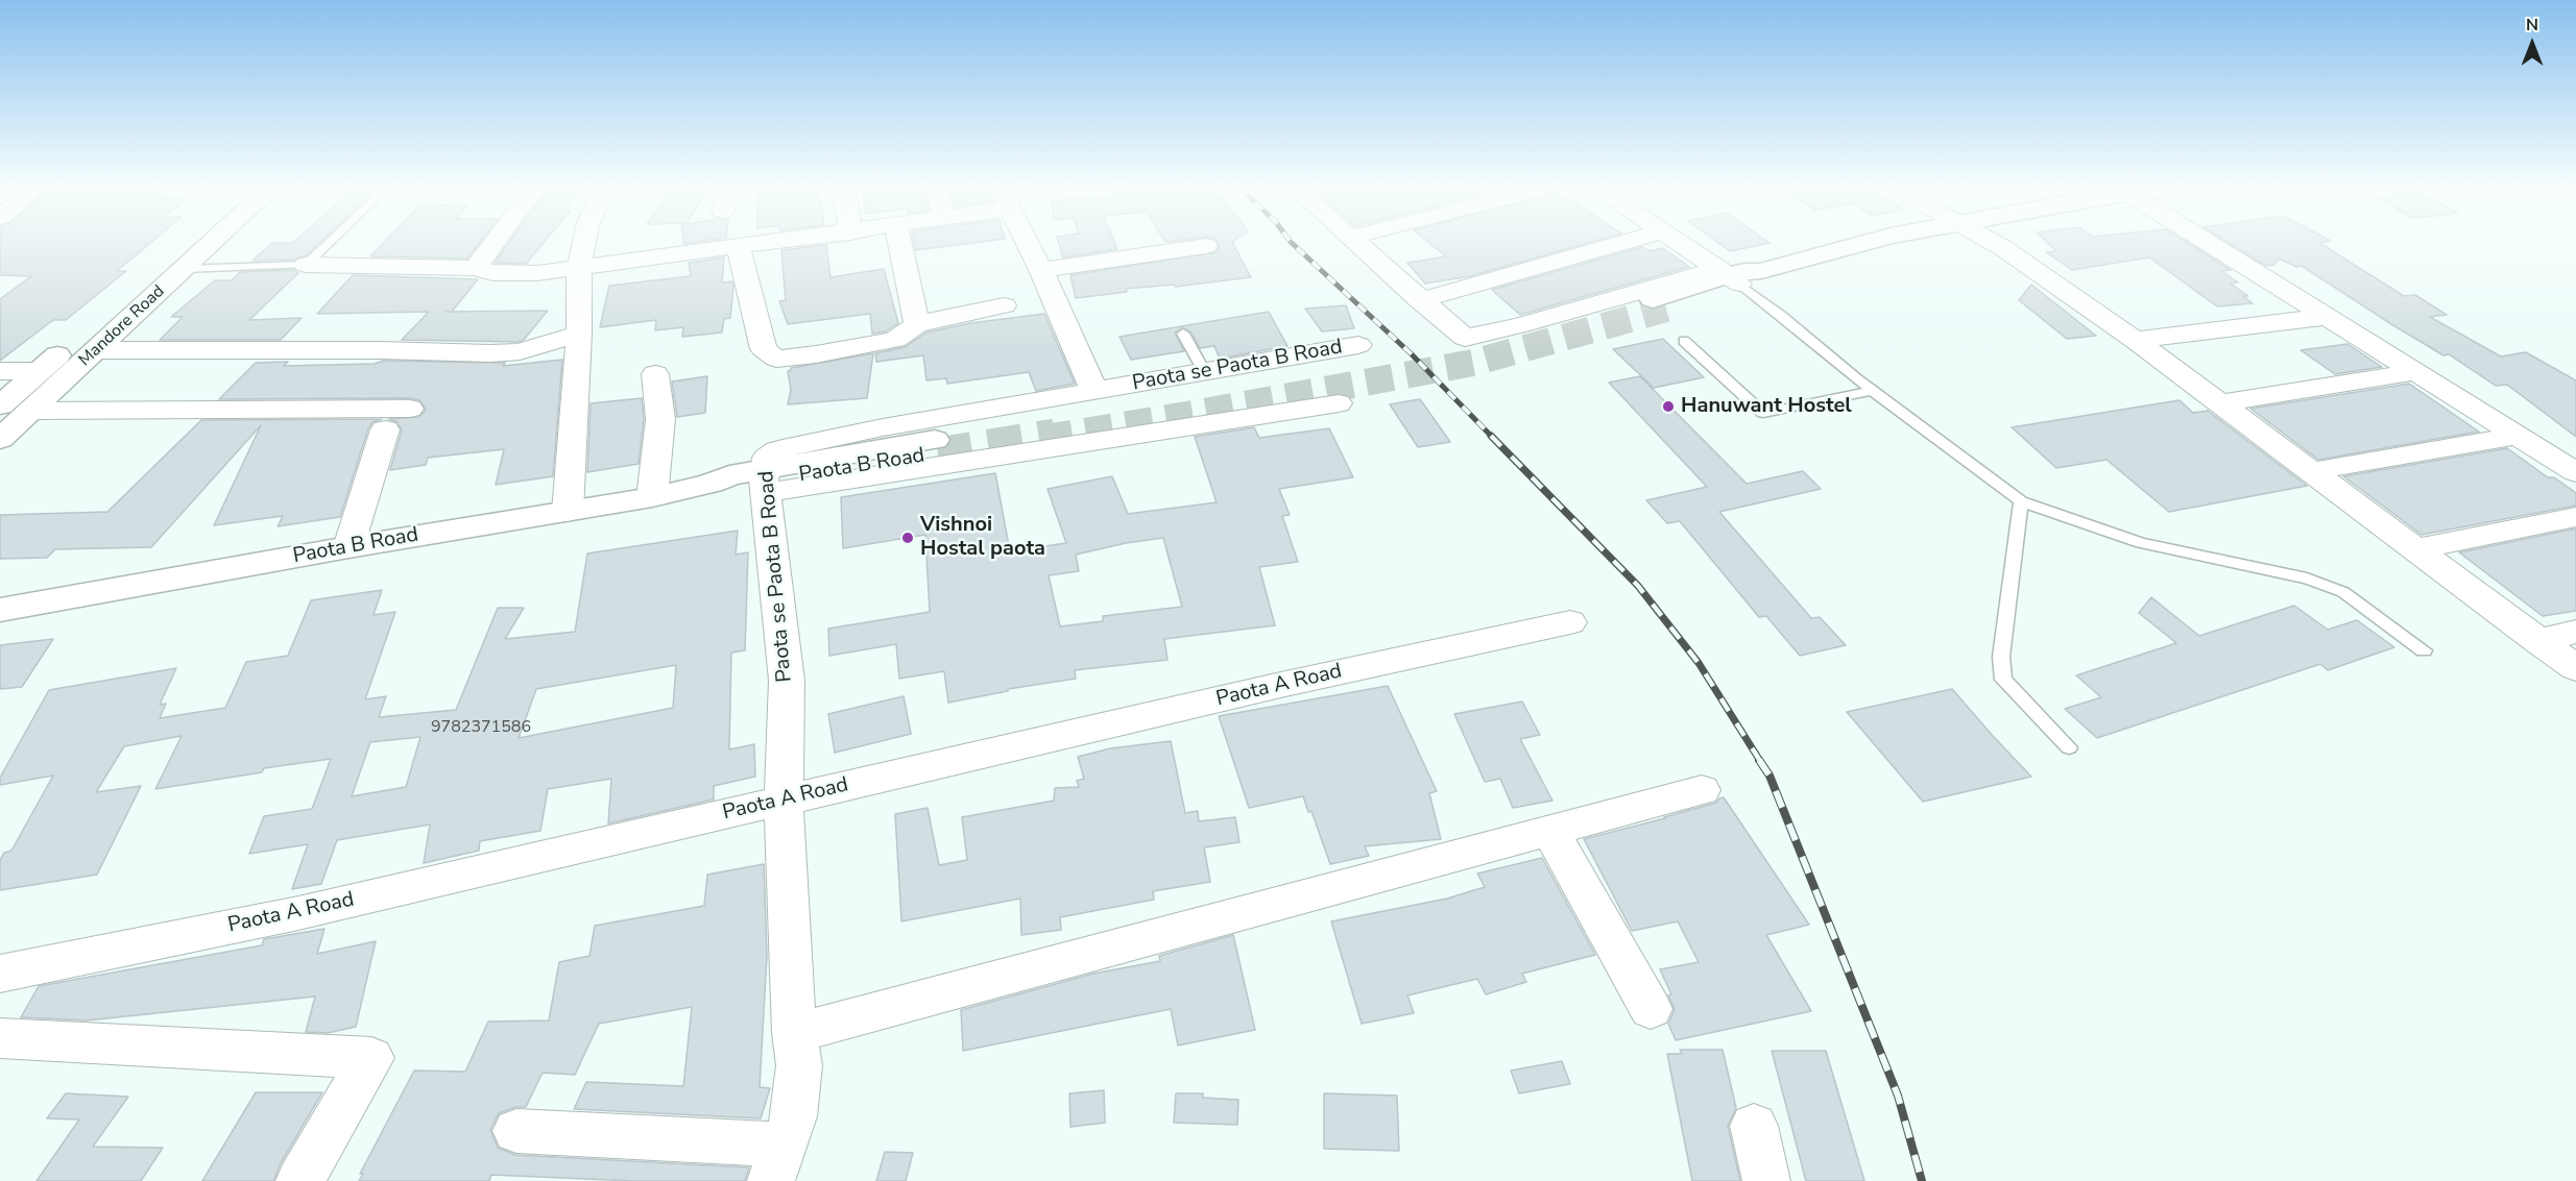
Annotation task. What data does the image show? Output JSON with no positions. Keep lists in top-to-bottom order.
{
  "streets": {
    "main road": ["Mandore Road", "Paota B Road"],
    "street": ["Paota se Paota B Road", "Paota A Road"]
  },
  "crossings": [
    ["Paota se Paota B Road", "Paota B Road"],
    ["Paota se Paota B Road", "Paota A Road"]
  ],
  "places": ["Hanuwant Hostel", "Vishnoi Hostal paota"],
  "house_numbers": ["9782371586"],
  "north": "top"
}
